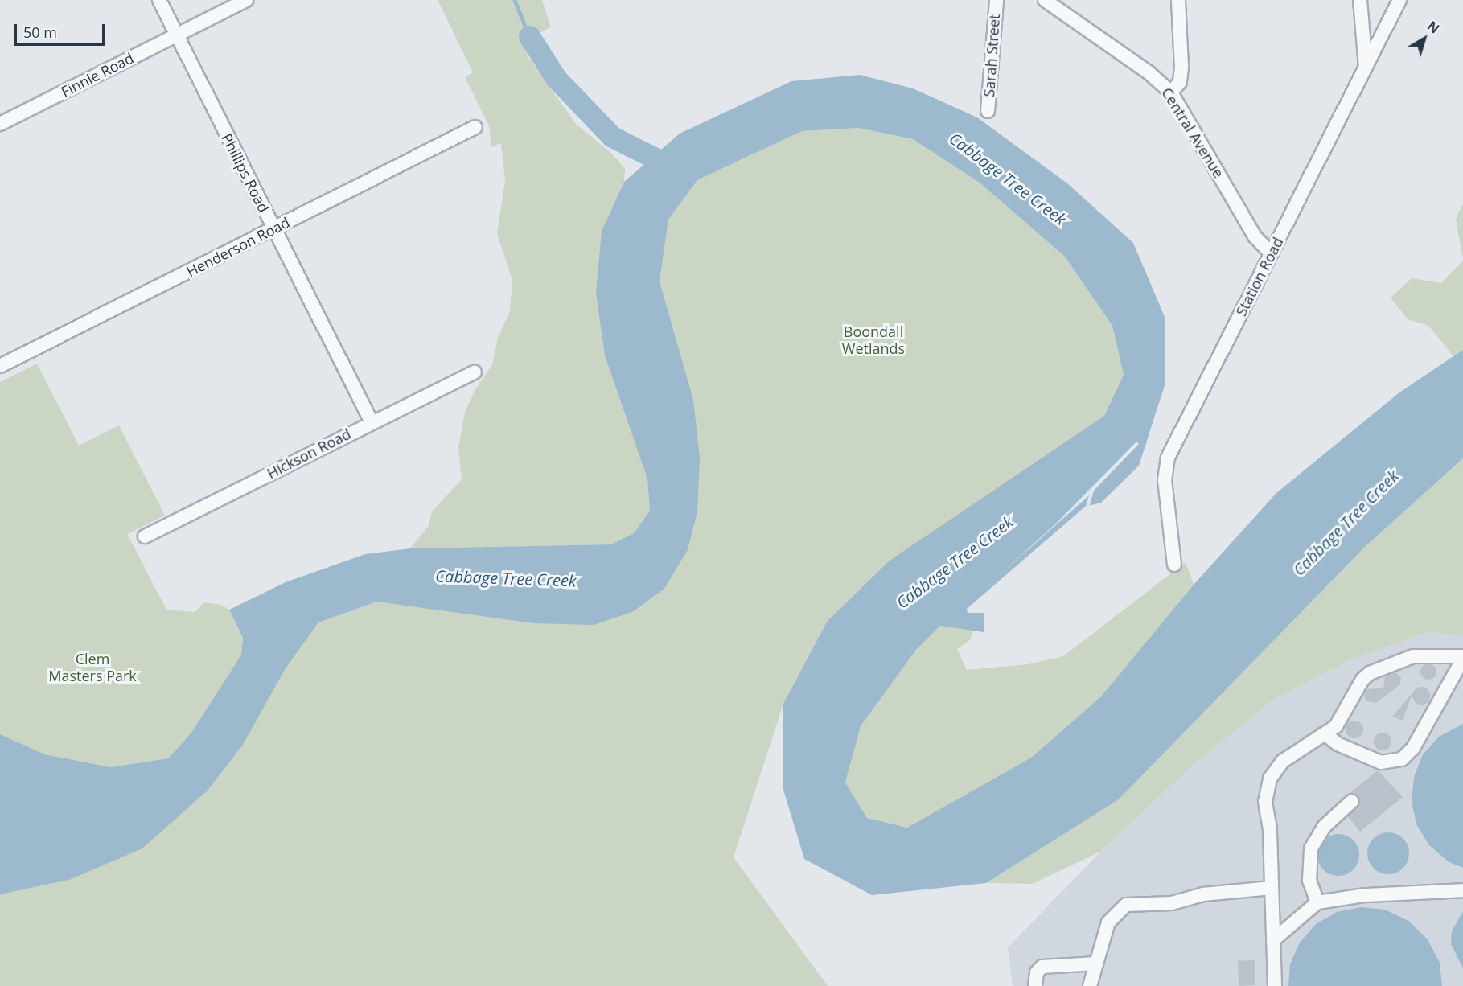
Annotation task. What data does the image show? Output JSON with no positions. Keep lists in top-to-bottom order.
{
  "streets": {
    "street": [
      "Sarah Street",
      "Finnie Road",
      "Central Avenue",
      "Phillips Road",
      "Henderson Road",
      "Station Road",
      "Hickson Road"
    ]
  },
  "crossings": [
    ["Finnie Road", "Phillips Road"],
    ["Central Avenue", "Station Road"],
    ["Phillips Road", "Henderson Road"],
    ["Phillips Road", "Hickson Road"]
  ],
  "water": ["Cabbage Tree Creek"],
  "parks": ["Boondall Wetlands", "Clem Masters Park"],
  "scale_bar": "50 m",
  "north": "top right"
}
